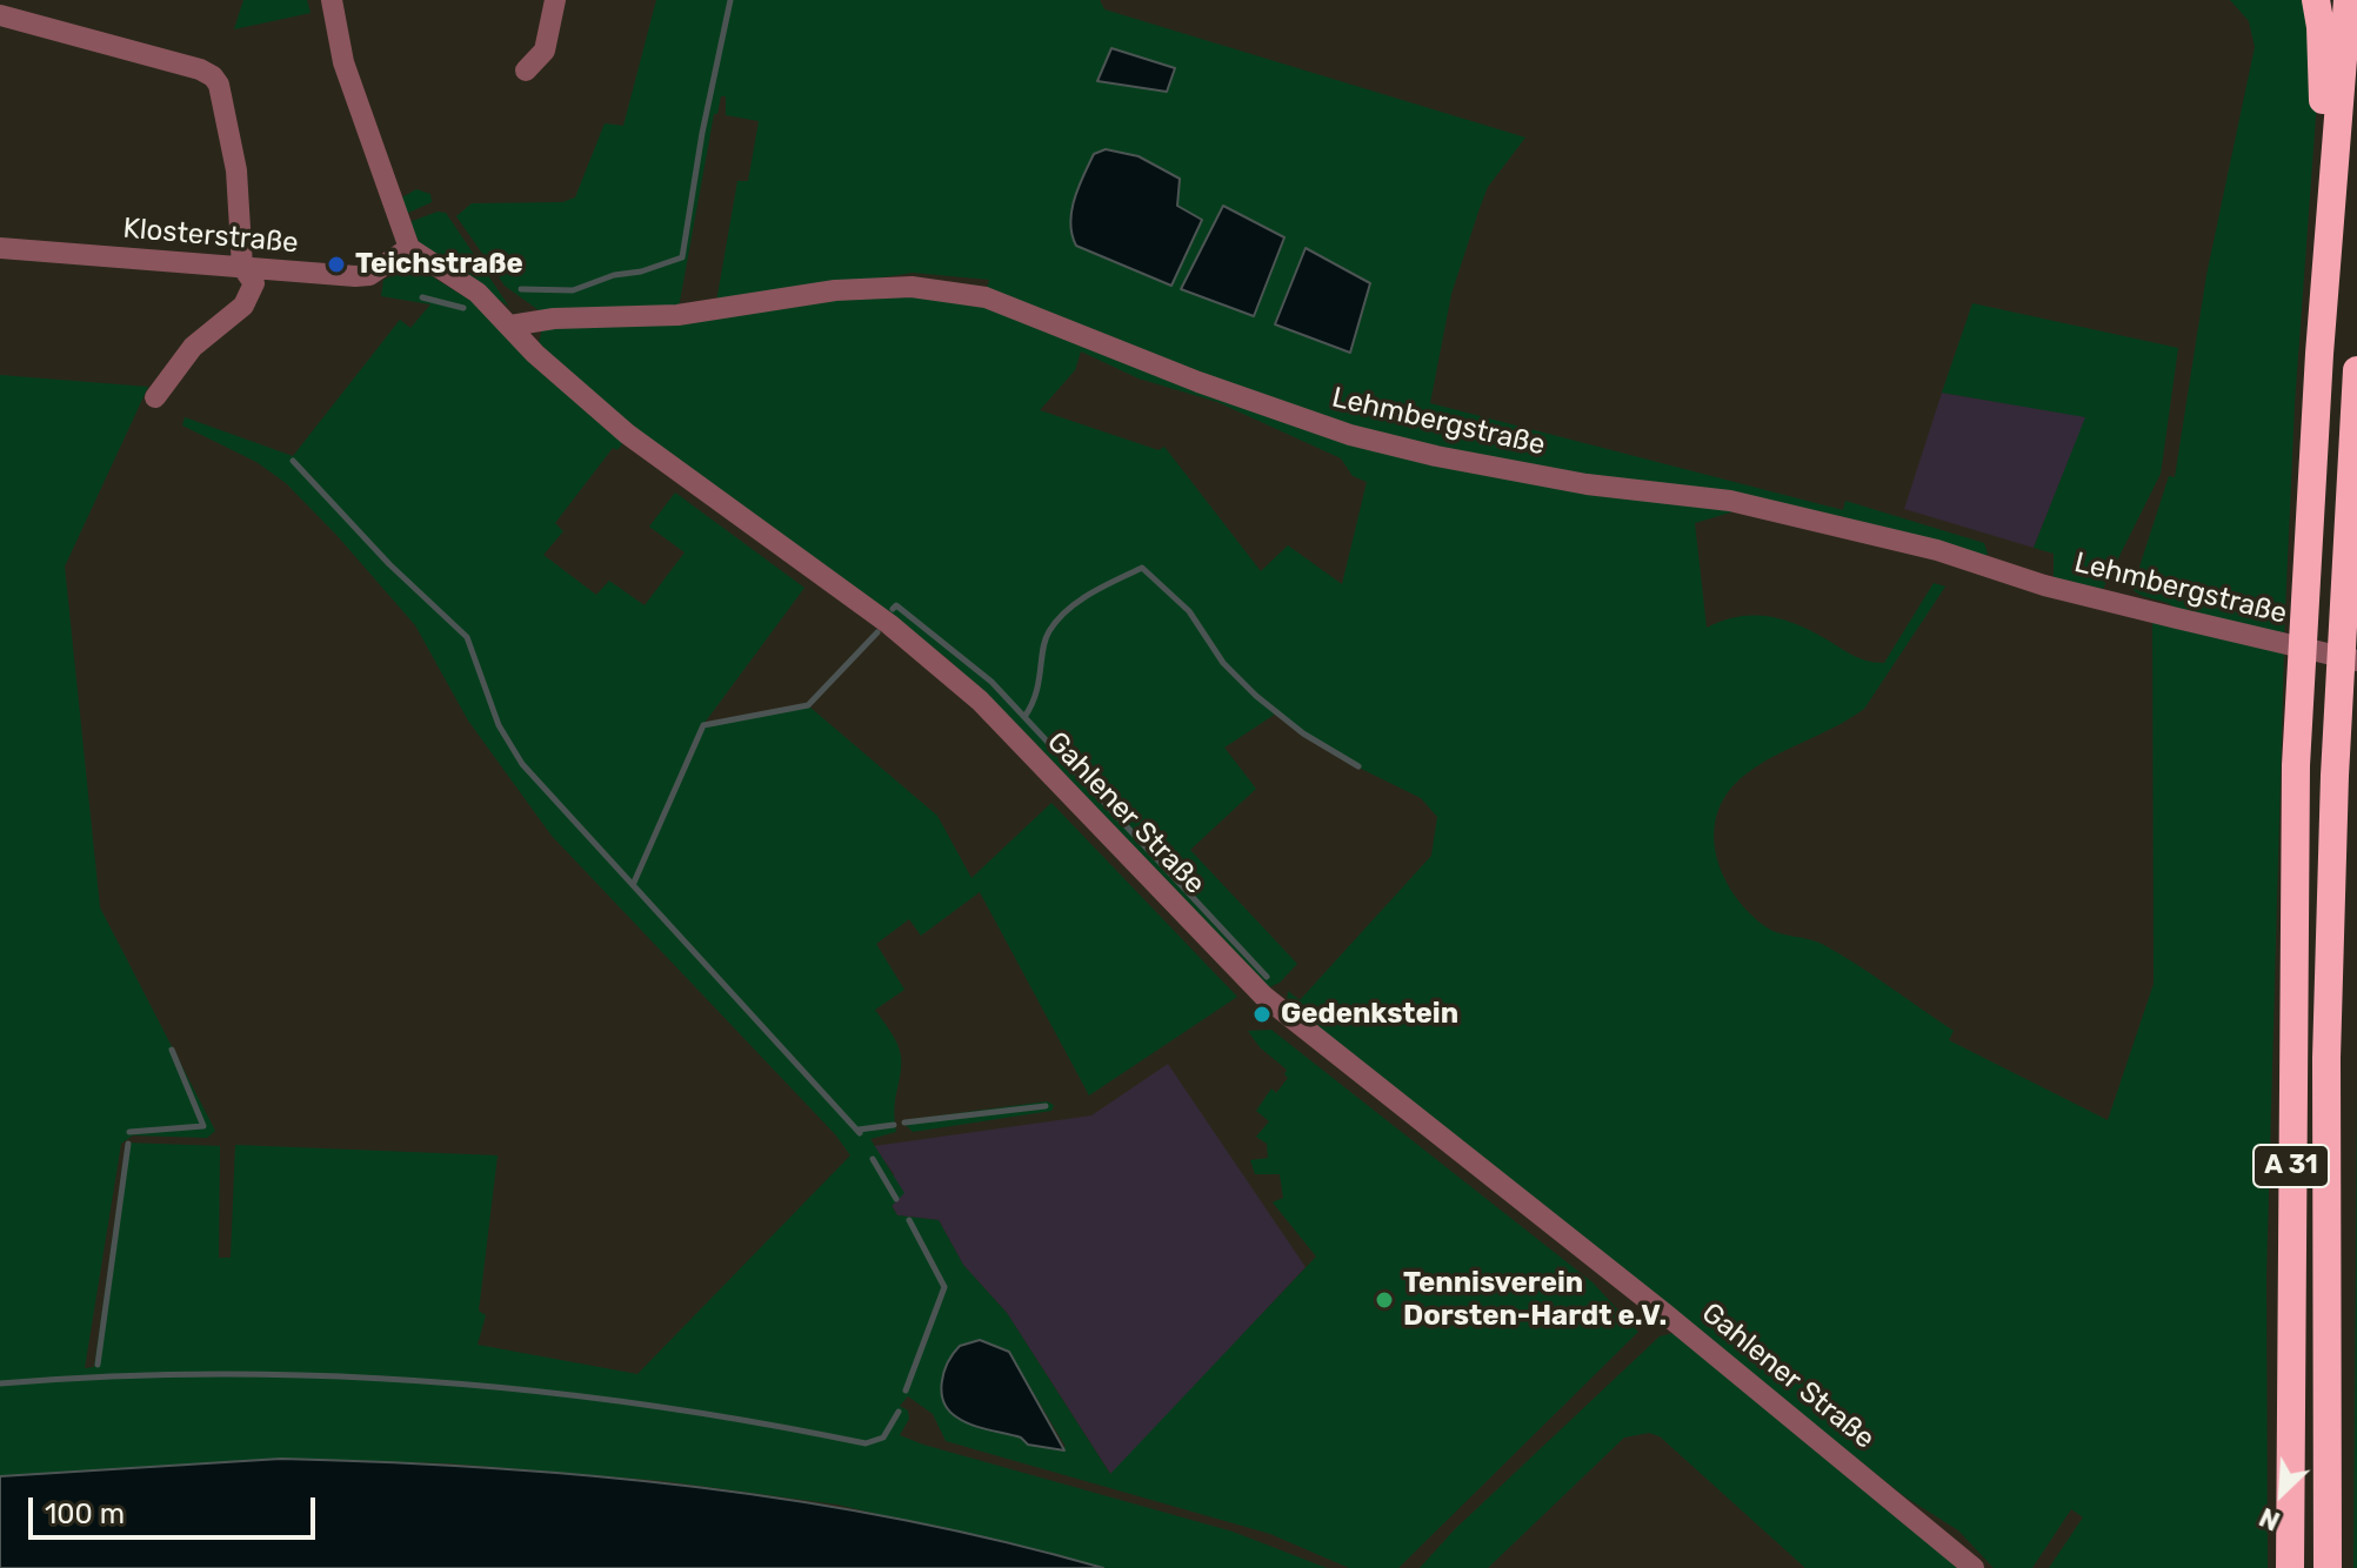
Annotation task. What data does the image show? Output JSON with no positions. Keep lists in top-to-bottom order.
{
  "streets": {
    "highway": ["A 31"],
    "street": ["Klosterstraße", "Lehmbergstraße", "Gahlener Straße"]
  },
  "crossings": [
    ["Klosterstraße", "Gahlener Straße"],
    ["Lehmbergstraße", "Gahlener Straße"]
  ],
  "places": ["Teichstraße", "Gedenkstein", "Tennisverein Dorsten-Hardt e.V."],
  "scale_bar": "100 m",
  "north": "bottom left"
}
